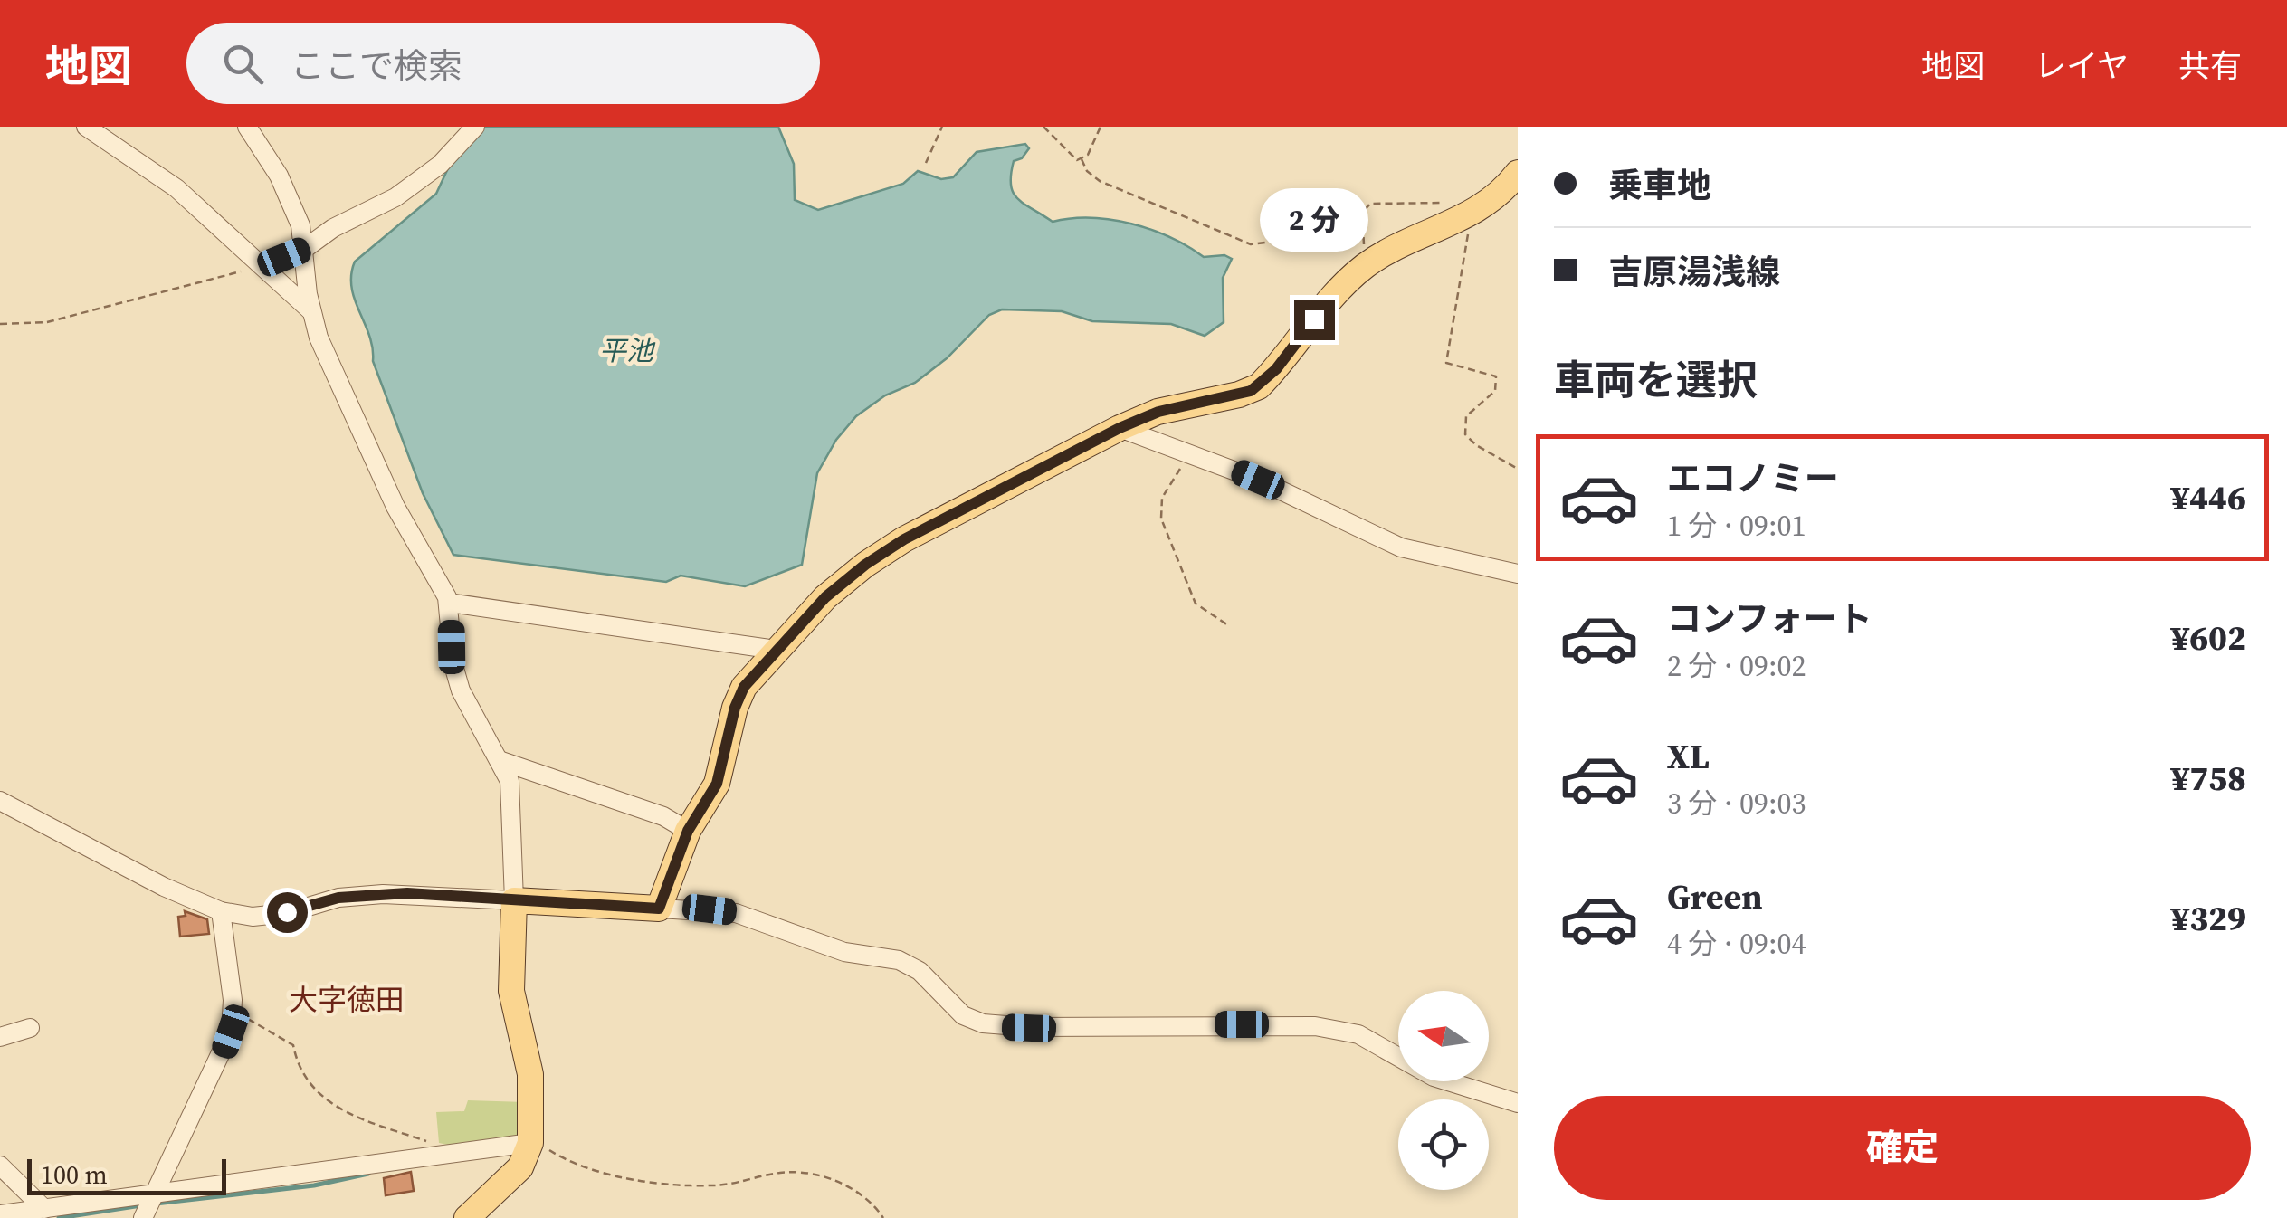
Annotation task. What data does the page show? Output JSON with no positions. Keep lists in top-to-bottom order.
{
  "districts": ["大字徳田"],
  "water": ["平池"],
  "scale_bar": "100 m",
  "north": "left",
  "page": {
    "header": "地図",
    "search": "ここで検索",
    "nav": ["地図", "レイヤ", "共有"],
    "banner": ["乗車地", "吉原湯浅線"],
    "bubble": "2 分",
    "heading": "車両を選択",
    "list": [
      {
        "name": "エコノミー",
        "note": "1 分 · 09:01",
        "value": "¥446"
      },
      {
        "name": "コンフォート",
        "note": "2 分 · 09:02",
        "value": "¥602"
      },
      {
        "name": "XL",
        "note": "3 分 · 09:03",
        "value": "¥758"
      },
      {
        "name": "Green",
        "note": "4 分 · 09:04",
        "value": "¥329"
      }
    ],
    "buttons": "確定",
    "scale": "100 m"
  }
}
